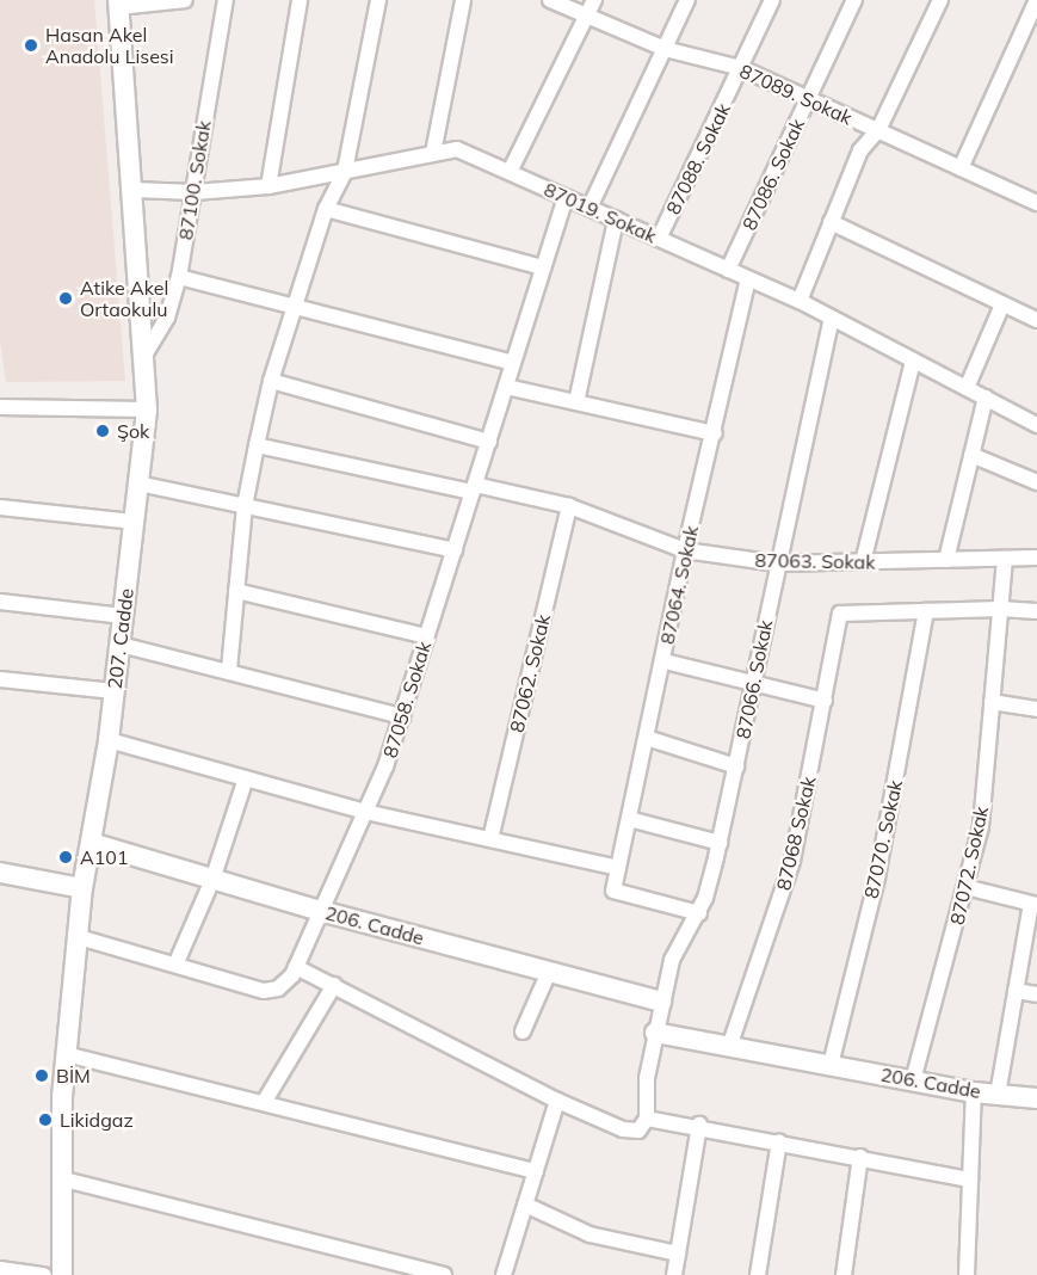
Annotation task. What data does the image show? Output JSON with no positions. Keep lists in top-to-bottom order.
{
  "streets": {
    "street": [
      "87089. Sokak",
      "87088. Sokak",
      "87086. Sokak",
      "87100. Sokak",
      "87019. Sokak",
      "87063. Sokak",
      "87064. Sokak",
      "207. Cadde",
      "87062. Sokak",
      "87066. Sokak",
      "87058. Sokak",
      "87068 Sokak",
      "87070. Sokak",
      "87072. Sokak",
      "206. Cadde"
    ]
  },
  "crossings": [
    ["87089. Sokak", "87088. Sokak"],
    ["87089. Sokak", "87086. Sokak"],
    ["87088. Sokak", "87019. Sokak"],
    ["87086. Sokak", "87019. Sokak"],
    ["87100. Sokak", "87019. Sokak"],
    ["87100. Sokak", "207. Cadde"],
    ["87019. Sokak", "87064. Sokak"],
    ["87019. Sokak", "207. Cadde"],
    ["87019. Sokak", "87066. Sokak"],
    ["87019. Sokak", "87058. Sokak"],
    ["87063. Sokak", "87064. Sokak"],
    ["87063. Sokak", "87062. Sokak"],
    ["87063. Sokak", "87066. Sokak"],
    ["87063. Sokak", "87058. Sokak"],
    ["87063. Sokak", "87072. Sokak"],
    ["87064. Sokak", "87066. Sokak"],
    ["207. Cadde", "87058. Sokak"],
    ["207. Cadde", "206. Cadde"],
    ["87066. Sokak", "206. Cadde"],
    ["87058. Sokak", "206. Cadde"],
    ["87068 Sokak", "87070. Sokak"],
    ["87068 Sokak", "206. Cadde"],
    ["87070. Sokak", "206. Cadde"],
    ["87072. Sokak", "206. Cadde"]
  ],
  "places": [
    "Hasan Akel Anadolu Lisesi",
    "Atike Akel Ortaokulu",
    "Şok",
    "A101",
    "BİM",
    "Likidgaz"
  ]
}
